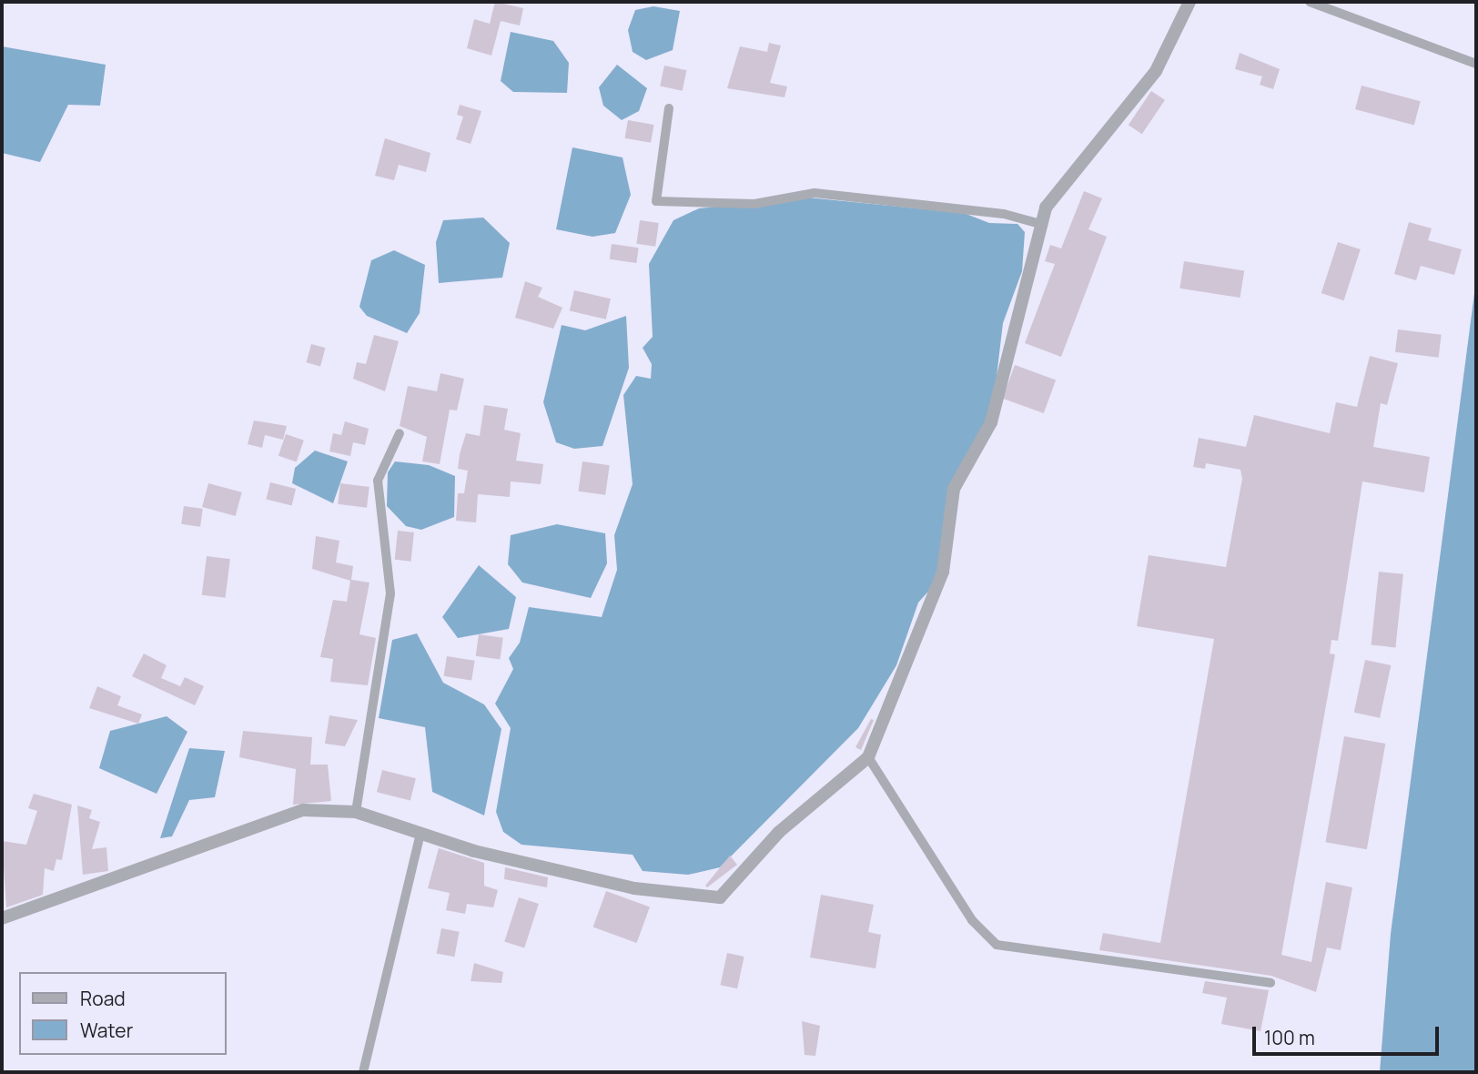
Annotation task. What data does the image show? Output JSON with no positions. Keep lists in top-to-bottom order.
{
  "legend": ["Road", "Water"],
  "scale_bar": "100 m"
}
